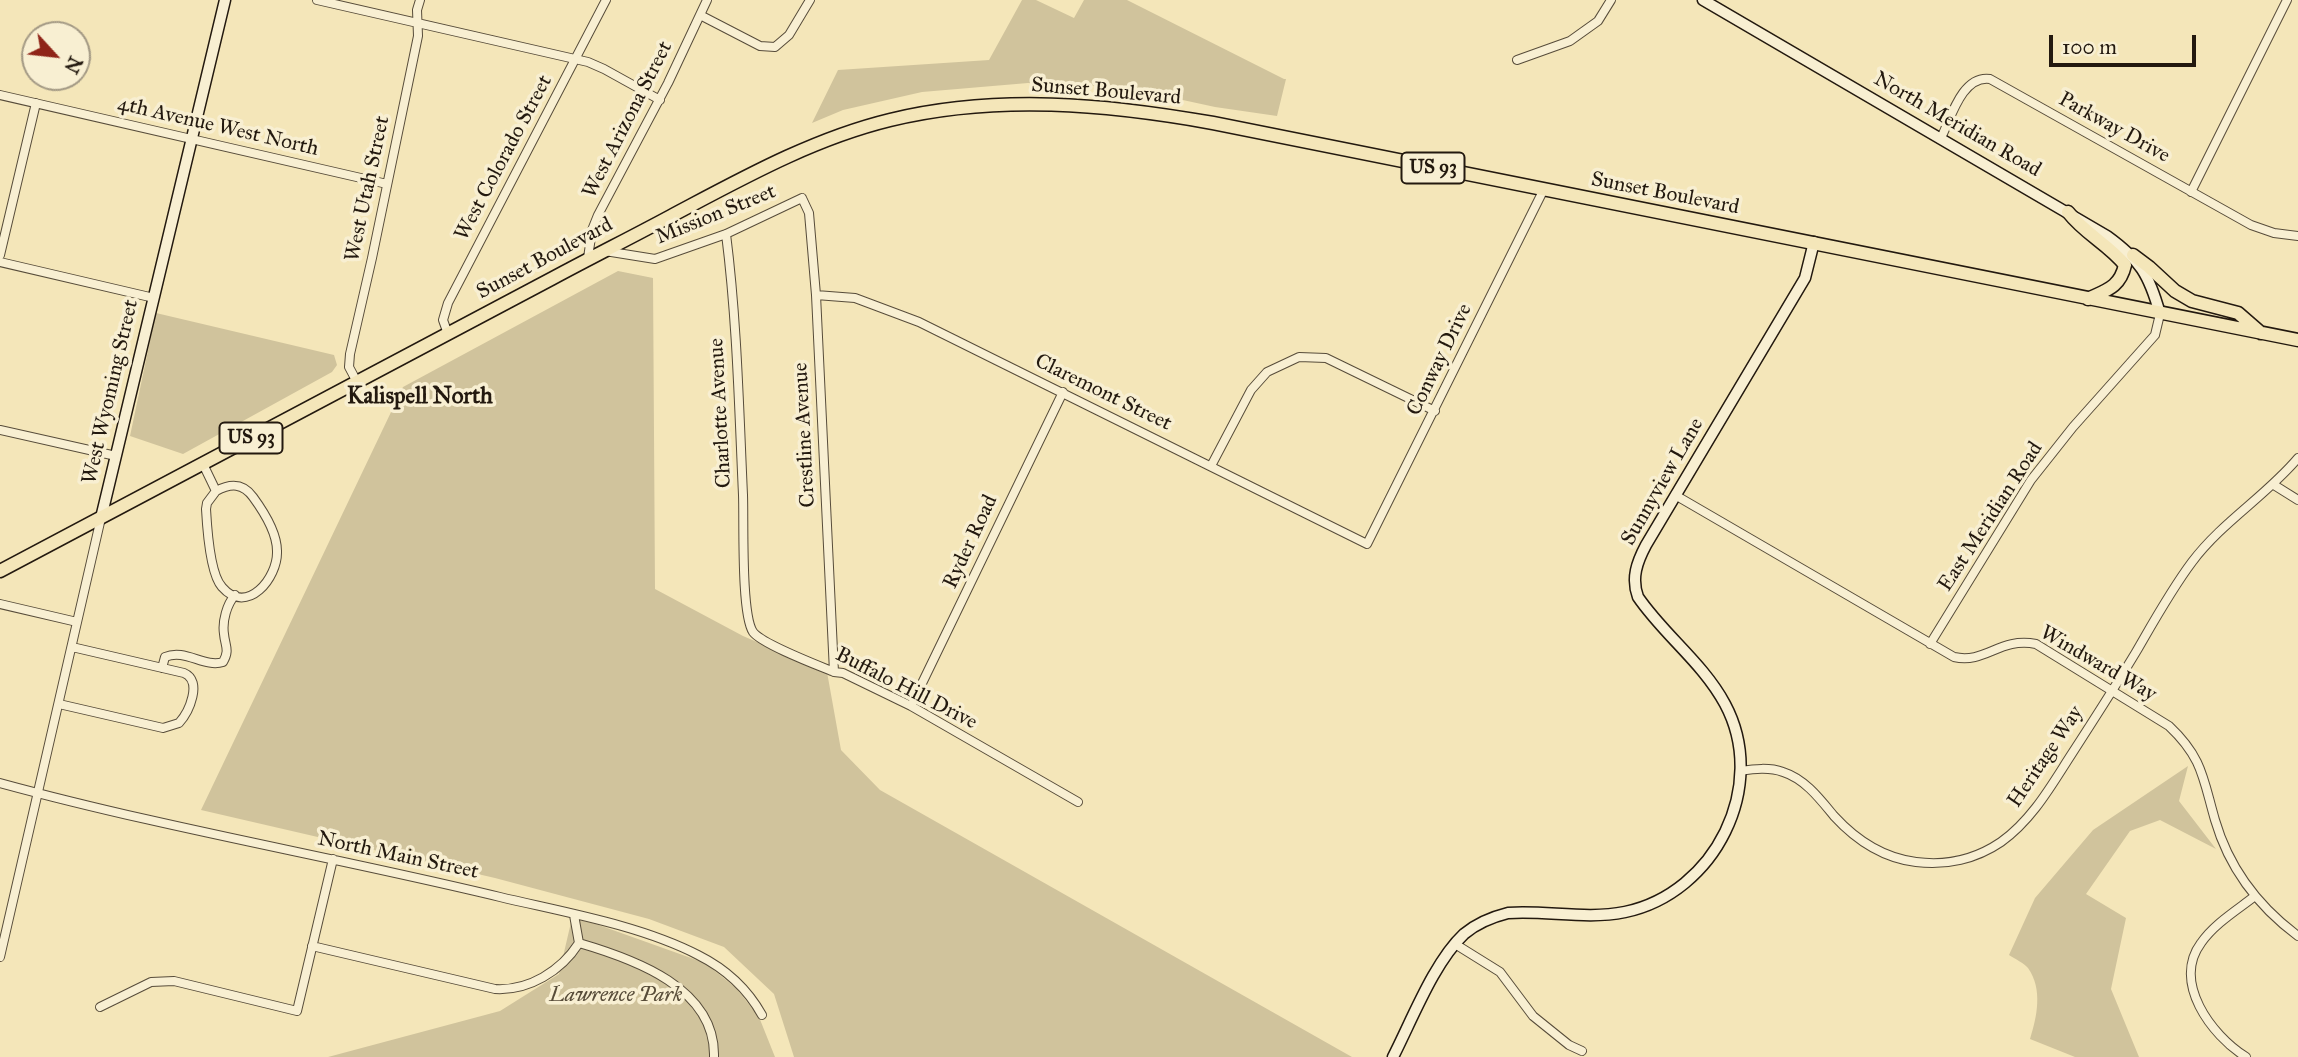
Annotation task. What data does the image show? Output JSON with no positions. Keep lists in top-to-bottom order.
{
  "streets": {
    "main road": ["Sunset Boulevard", "US 93"],
    "street": [
      "West Arizona Street",
      "North Meridian Road",
      "4th Avenue West North",
      "Parkway Drive",
      "West Colorado Street",
      "West Utah Street",
      "Mission Street",
      "Conway Drive",
      "West Wyoming Street",
      "Claremont Street",
      "Charlotte Avenue",
      "Crestline Avenue",
      "Sunnyview Lane",
      "East Meridian Road",
      "Ryder Road",
      "Windward Way",
      "Buffalo Hill Drive",
      "Heritage Way",
      "North Main Street"
    ]
  },
  "crossings": [
    ["Sunset Boulevard", "West Arizona Street"],
    ["Sunset Boulevard", "North Meridian Road"],
    ["Sunset Boulevard", "West Colorado Street"],
    ["Sunset Boulevard", "West Utah Street"],
    ["Sunset Boulevard", "Mission Street"],
    ["Sunset Boulevard", "Conway Drive"],
    ["Sunset Boulevard", "West Wyoming Street"],
    ["Sunset Boulevard", "Sunnyview Lane"],
    ["Sunset Boulevard", "East Meridian Road"],
    ["North Meridian Road", "Parkway Drive"],
    ["North Meridian Road", "East Meridian Road"],
    ["4th Avenue West North", "West Utah Street"],
    ["4th Avenue West North", "West Wyoming Street"],
    ["Mission Street", "Charlotte Avenue"],
    ["Mission Street", "Crestline Avenue"],
    ["Conway Drive", "Claremont Street"],
    ["West Wyoming Street", "North Main Street"],
    ["Claremont Street", "Crestline Avenue"],
    ["Claremont Street", "Ryder Road"],
    ["Charlotte Avenue", "Buffalo Hill Drive"],
    ["Crestline Avenue", "Buffalo Hill Drive"],
    ["Sunnyview Lane", "Windward Way"],
    ["Sunnyview Lane", "Heritage Way"],
    ["East Meridian Road", "Windward Way"],
    ["Ryder Road", "Buffalo Hill Drive"],
    ["Windward Way", "Heritage Way"]
  ],
  "districts": ["Kalispell North"],
  "parks": ["Lawrence Park"],
  "scale_bar": "100 m",
  "north": "bottom right"
}
